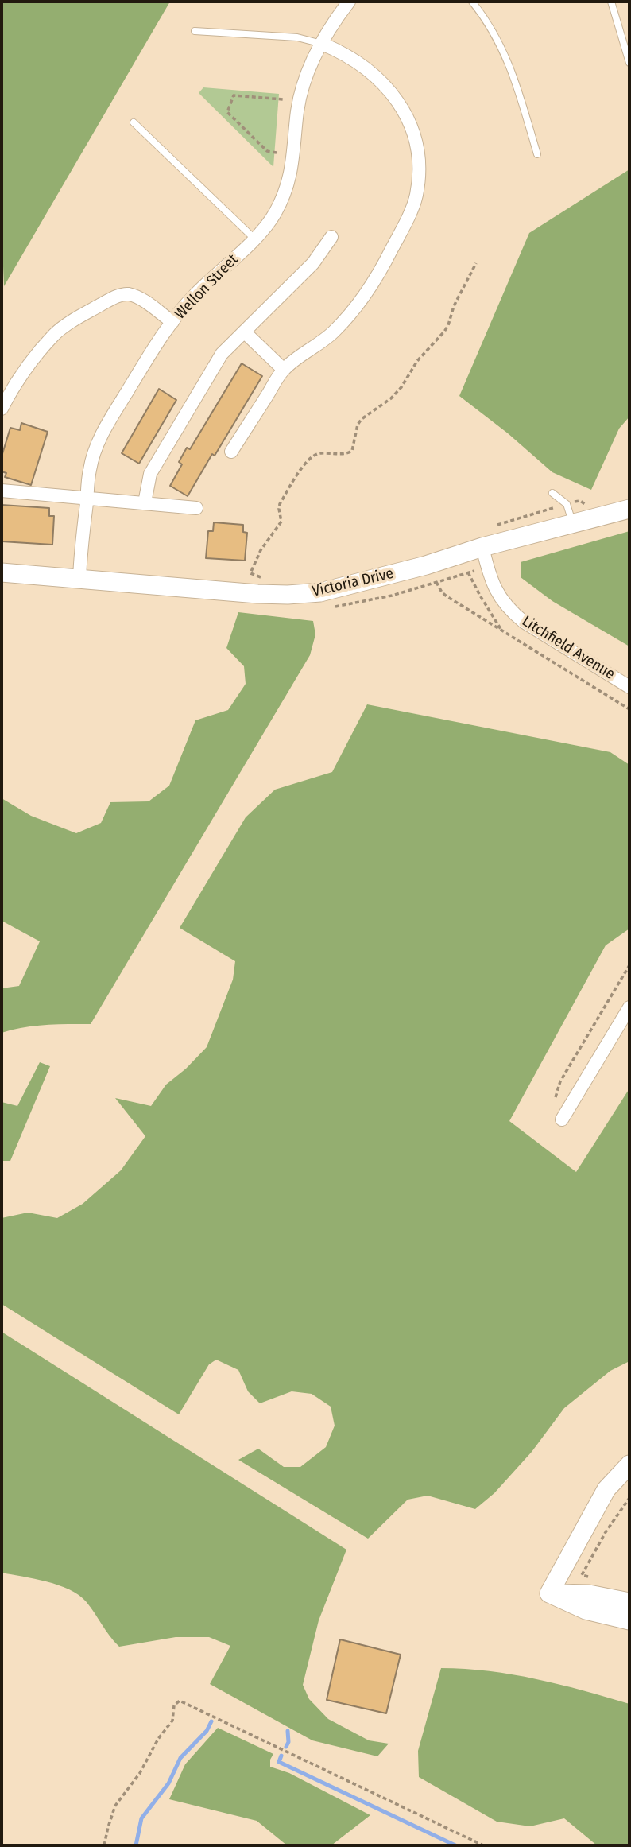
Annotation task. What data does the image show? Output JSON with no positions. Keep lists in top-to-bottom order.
{
  "streets": {
    "street": ["Wellon Street", "Victoria Drive", "Litchfield Avenue"]
  },
  "crossings": [
    ["Wellon Street", "Victoria Drive"],
    ["Victoria Drive", "Litchfield Avenue"]
  ]
}
